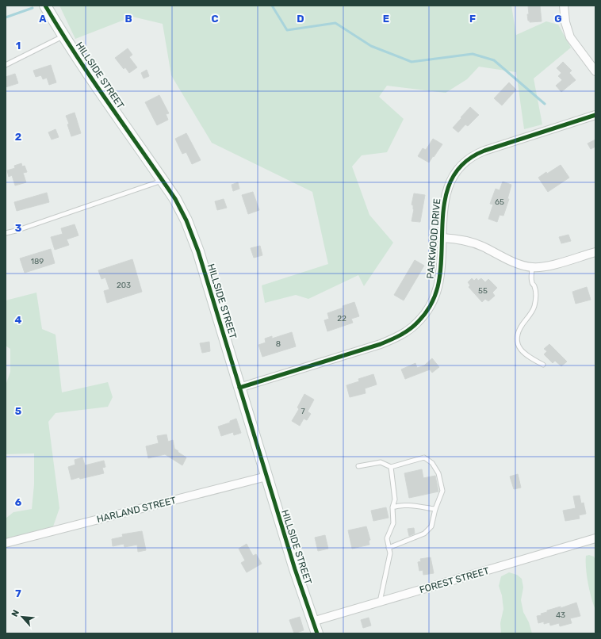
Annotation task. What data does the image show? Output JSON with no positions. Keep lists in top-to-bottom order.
{
  "streets": {
    "street": [
      "HILLSIDE STREET",
      "PARKWOOD DRIVE",
      "HARLAND STREET",
      "FOREST STREET"
    ]
  },
  "crossings": [
    ["HILLSIDE STREET", "PARKWOOD DRIVE"],
    ["HILLSIDE STREET", "HARLAND STREET"],
    ["HILLSIDE STREET", "FOREST STREET"]
  ],
  "house_numbers": [
    "65",
    "189",
    "203",
    "55",
    "22",
    "8",
    "7",
    "43"
  ],
  "north": "top left",
  "grid": {
    "columns": [
      "A",
      "B",
      "C",
      "D",
      "E",
      "F",
      "G"
    ],
    "rows": [
      "1",
      "2",
      "3",
      "4",
      "5",
      "6",
      "7"
    ]
  }
}
